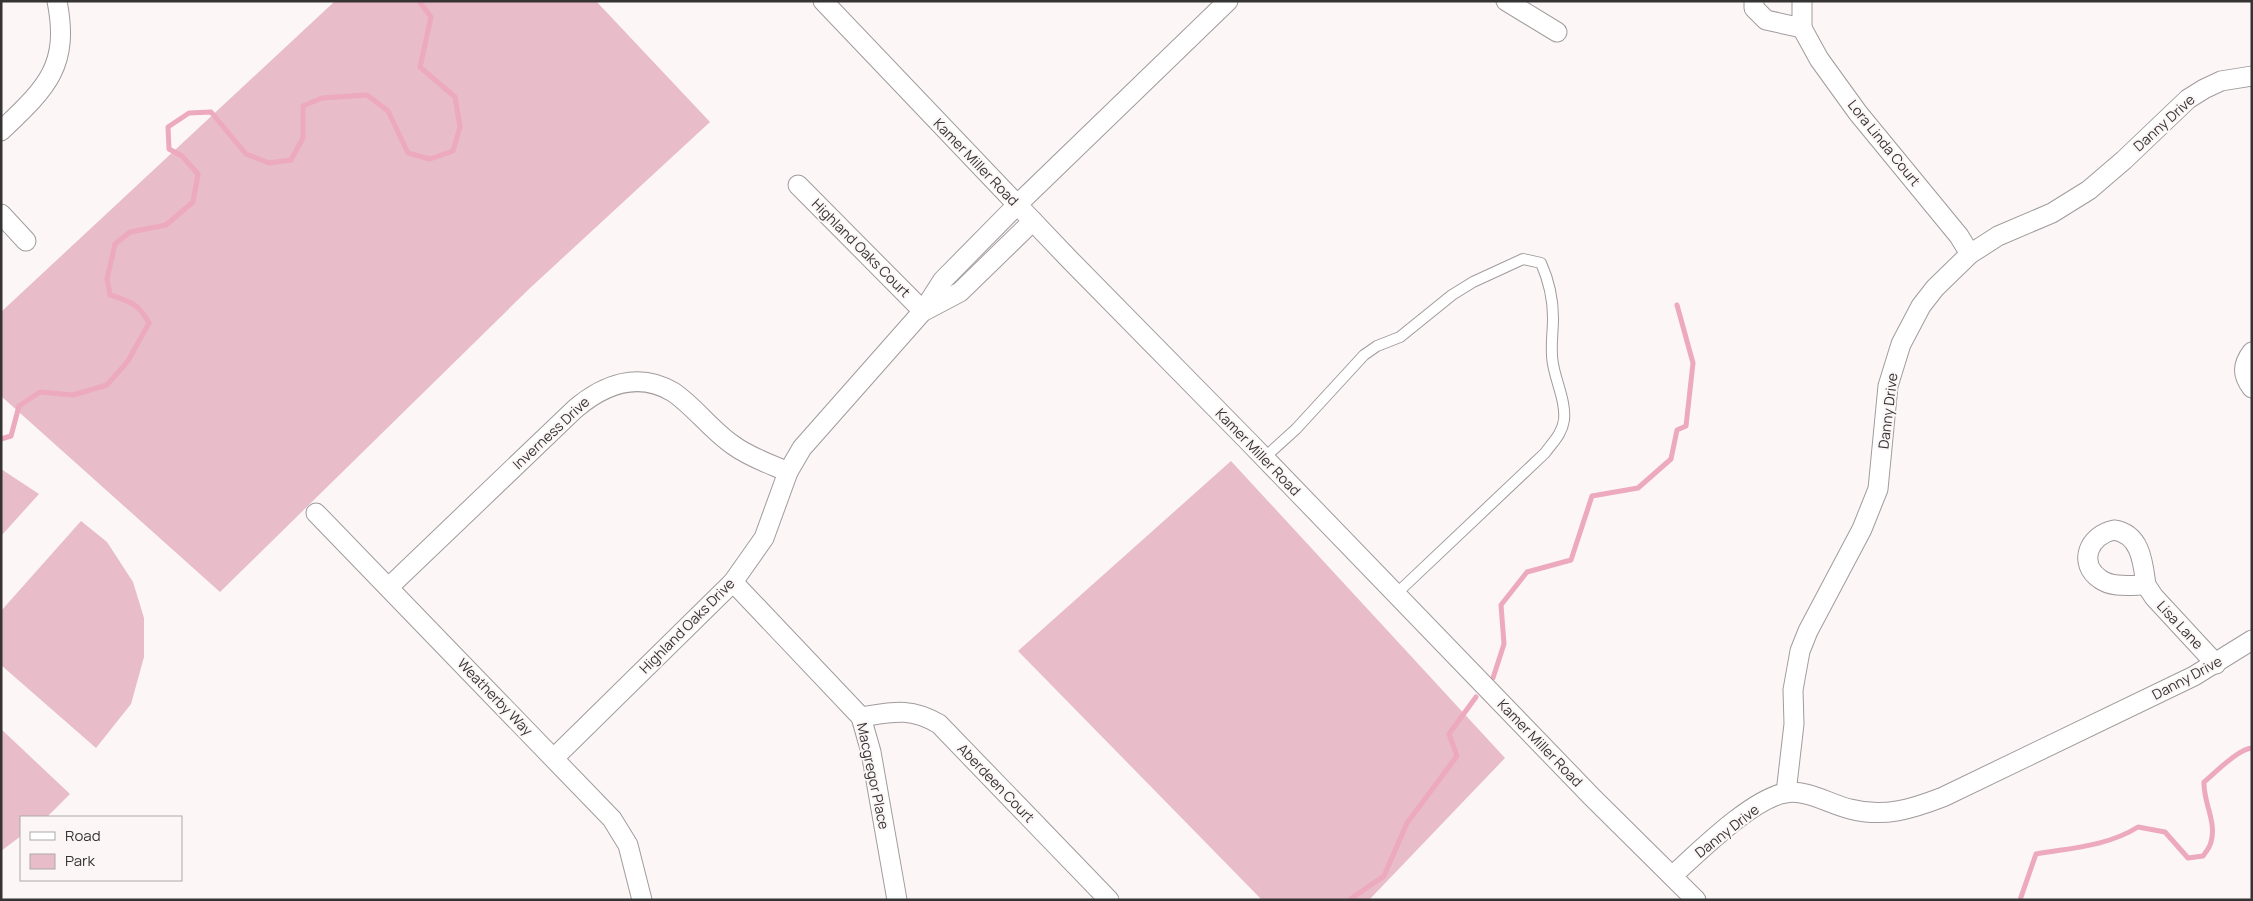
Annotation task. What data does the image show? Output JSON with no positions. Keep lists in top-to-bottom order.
{
  "streets": {
    "street": [
      "Danny Drive",
      "Lora Linda Court",
      "Kamer Miller Road",
      "Highland Oaks Court",
      "Inverness Drive",
      "Lisa Lane",
      "Highland Oaks Drive",
      "Weatherby Way",
      "Macgregor Place",
      "Aberdeen Court"
    ]
  },
  "crossings": [
    ["Danny Drive", "Lora Linda Court"],
    ["Danny Drive", "Kamer Miller Road"],
    ["Danny Drive", "Lisa Lane"],
    ["Kamer Miller Road", "Highland Oaks Drive"],
    ["Highland Oaks Court", "Highland Oaks Drive"],
    ["Inverness Drive", "Highland Oaks Drive"],
    ["Inverness Drive", "Weatherby Way"],
    ["Highland Oaks Drive", "Weatherby Way"],
    ["Highland Oaks Drive", "Macgregor Place"],
    ["Macgregor Place", "Aberdeen Court"]
  ],
  "legend": ["Road", "Park"]
}
